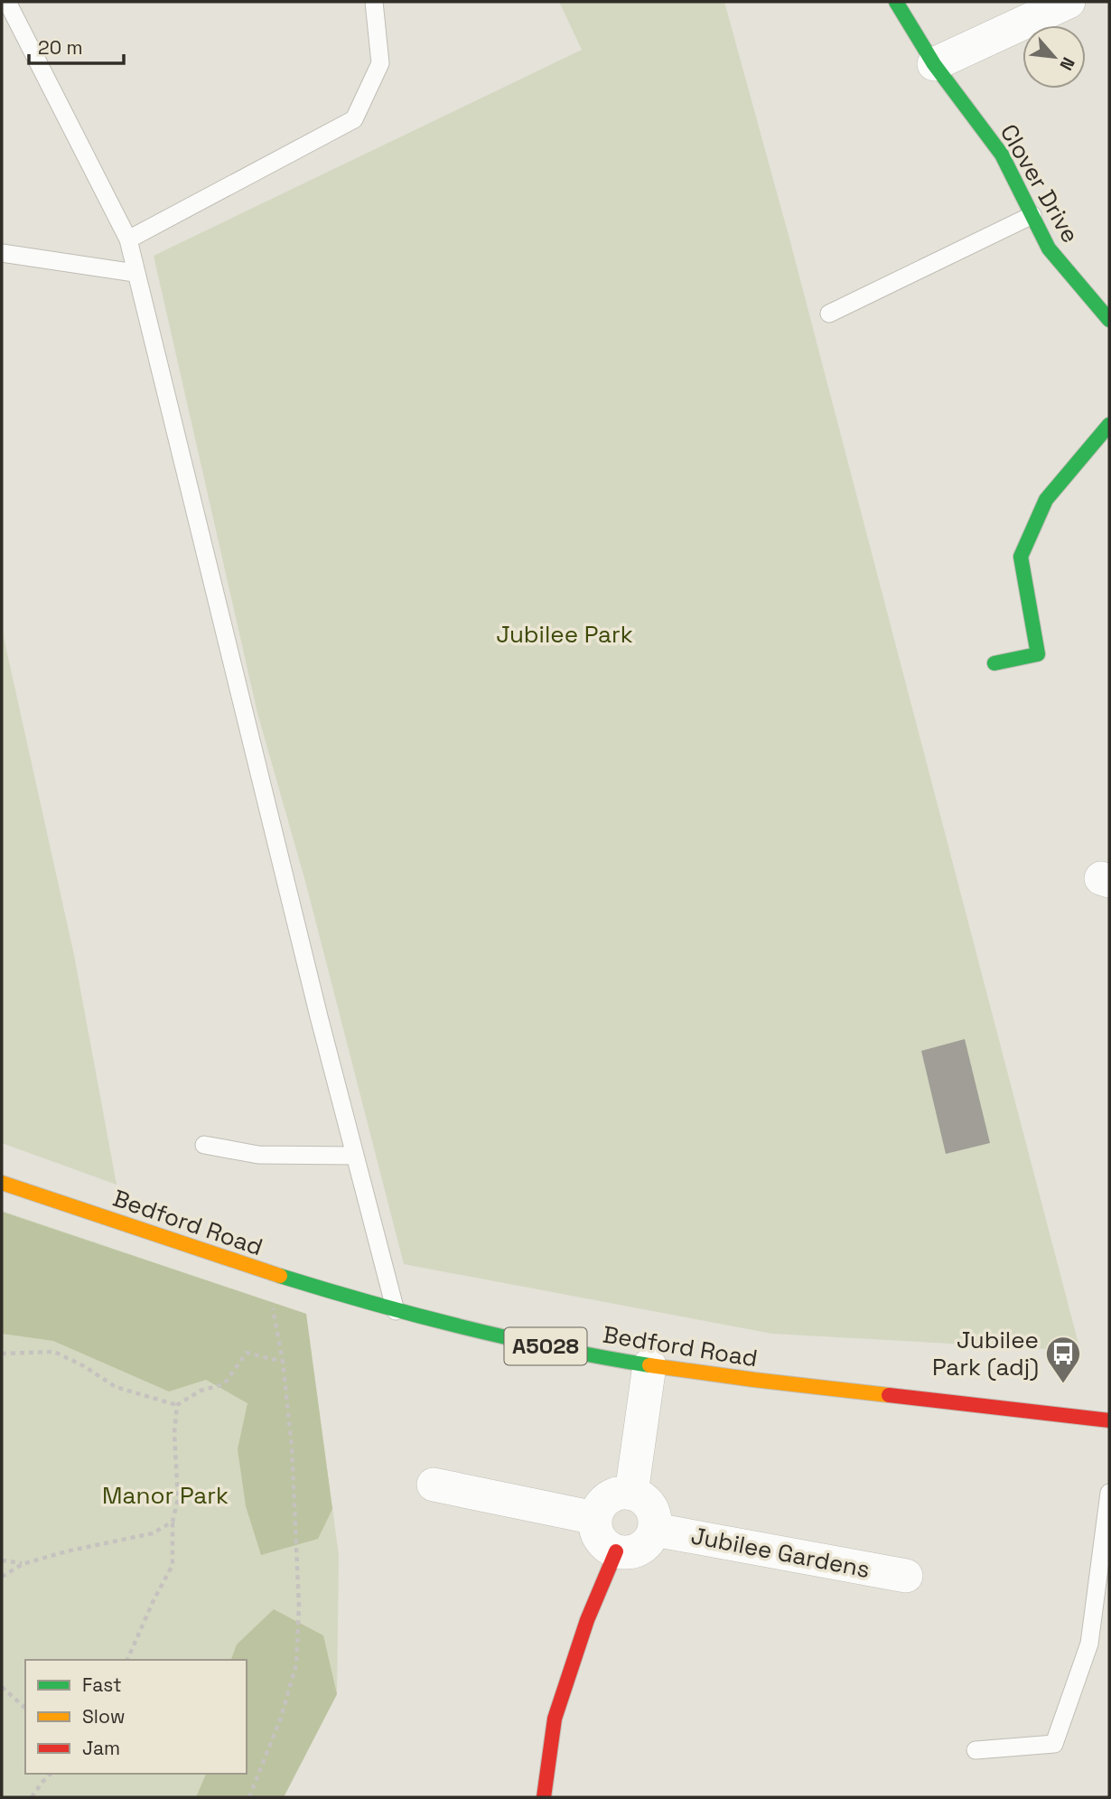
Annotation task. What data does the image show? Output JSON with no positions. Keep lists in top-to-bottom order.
{
  "streets": {
    "main road": ["Clover Drive", "Bedford Road", "A5028"],
    "street": ["Jubilee Gardens"]
  },
  "parks": ["Jubilee Park", "Manor Park"],
  "places": {
    "bus stop": ["Jubilee Park (adj)"]
  },
  "legend": ["Fast", "Slow", "Jam"],
  "scale_bar": "20 m",
  "north": "bottom right"
}
